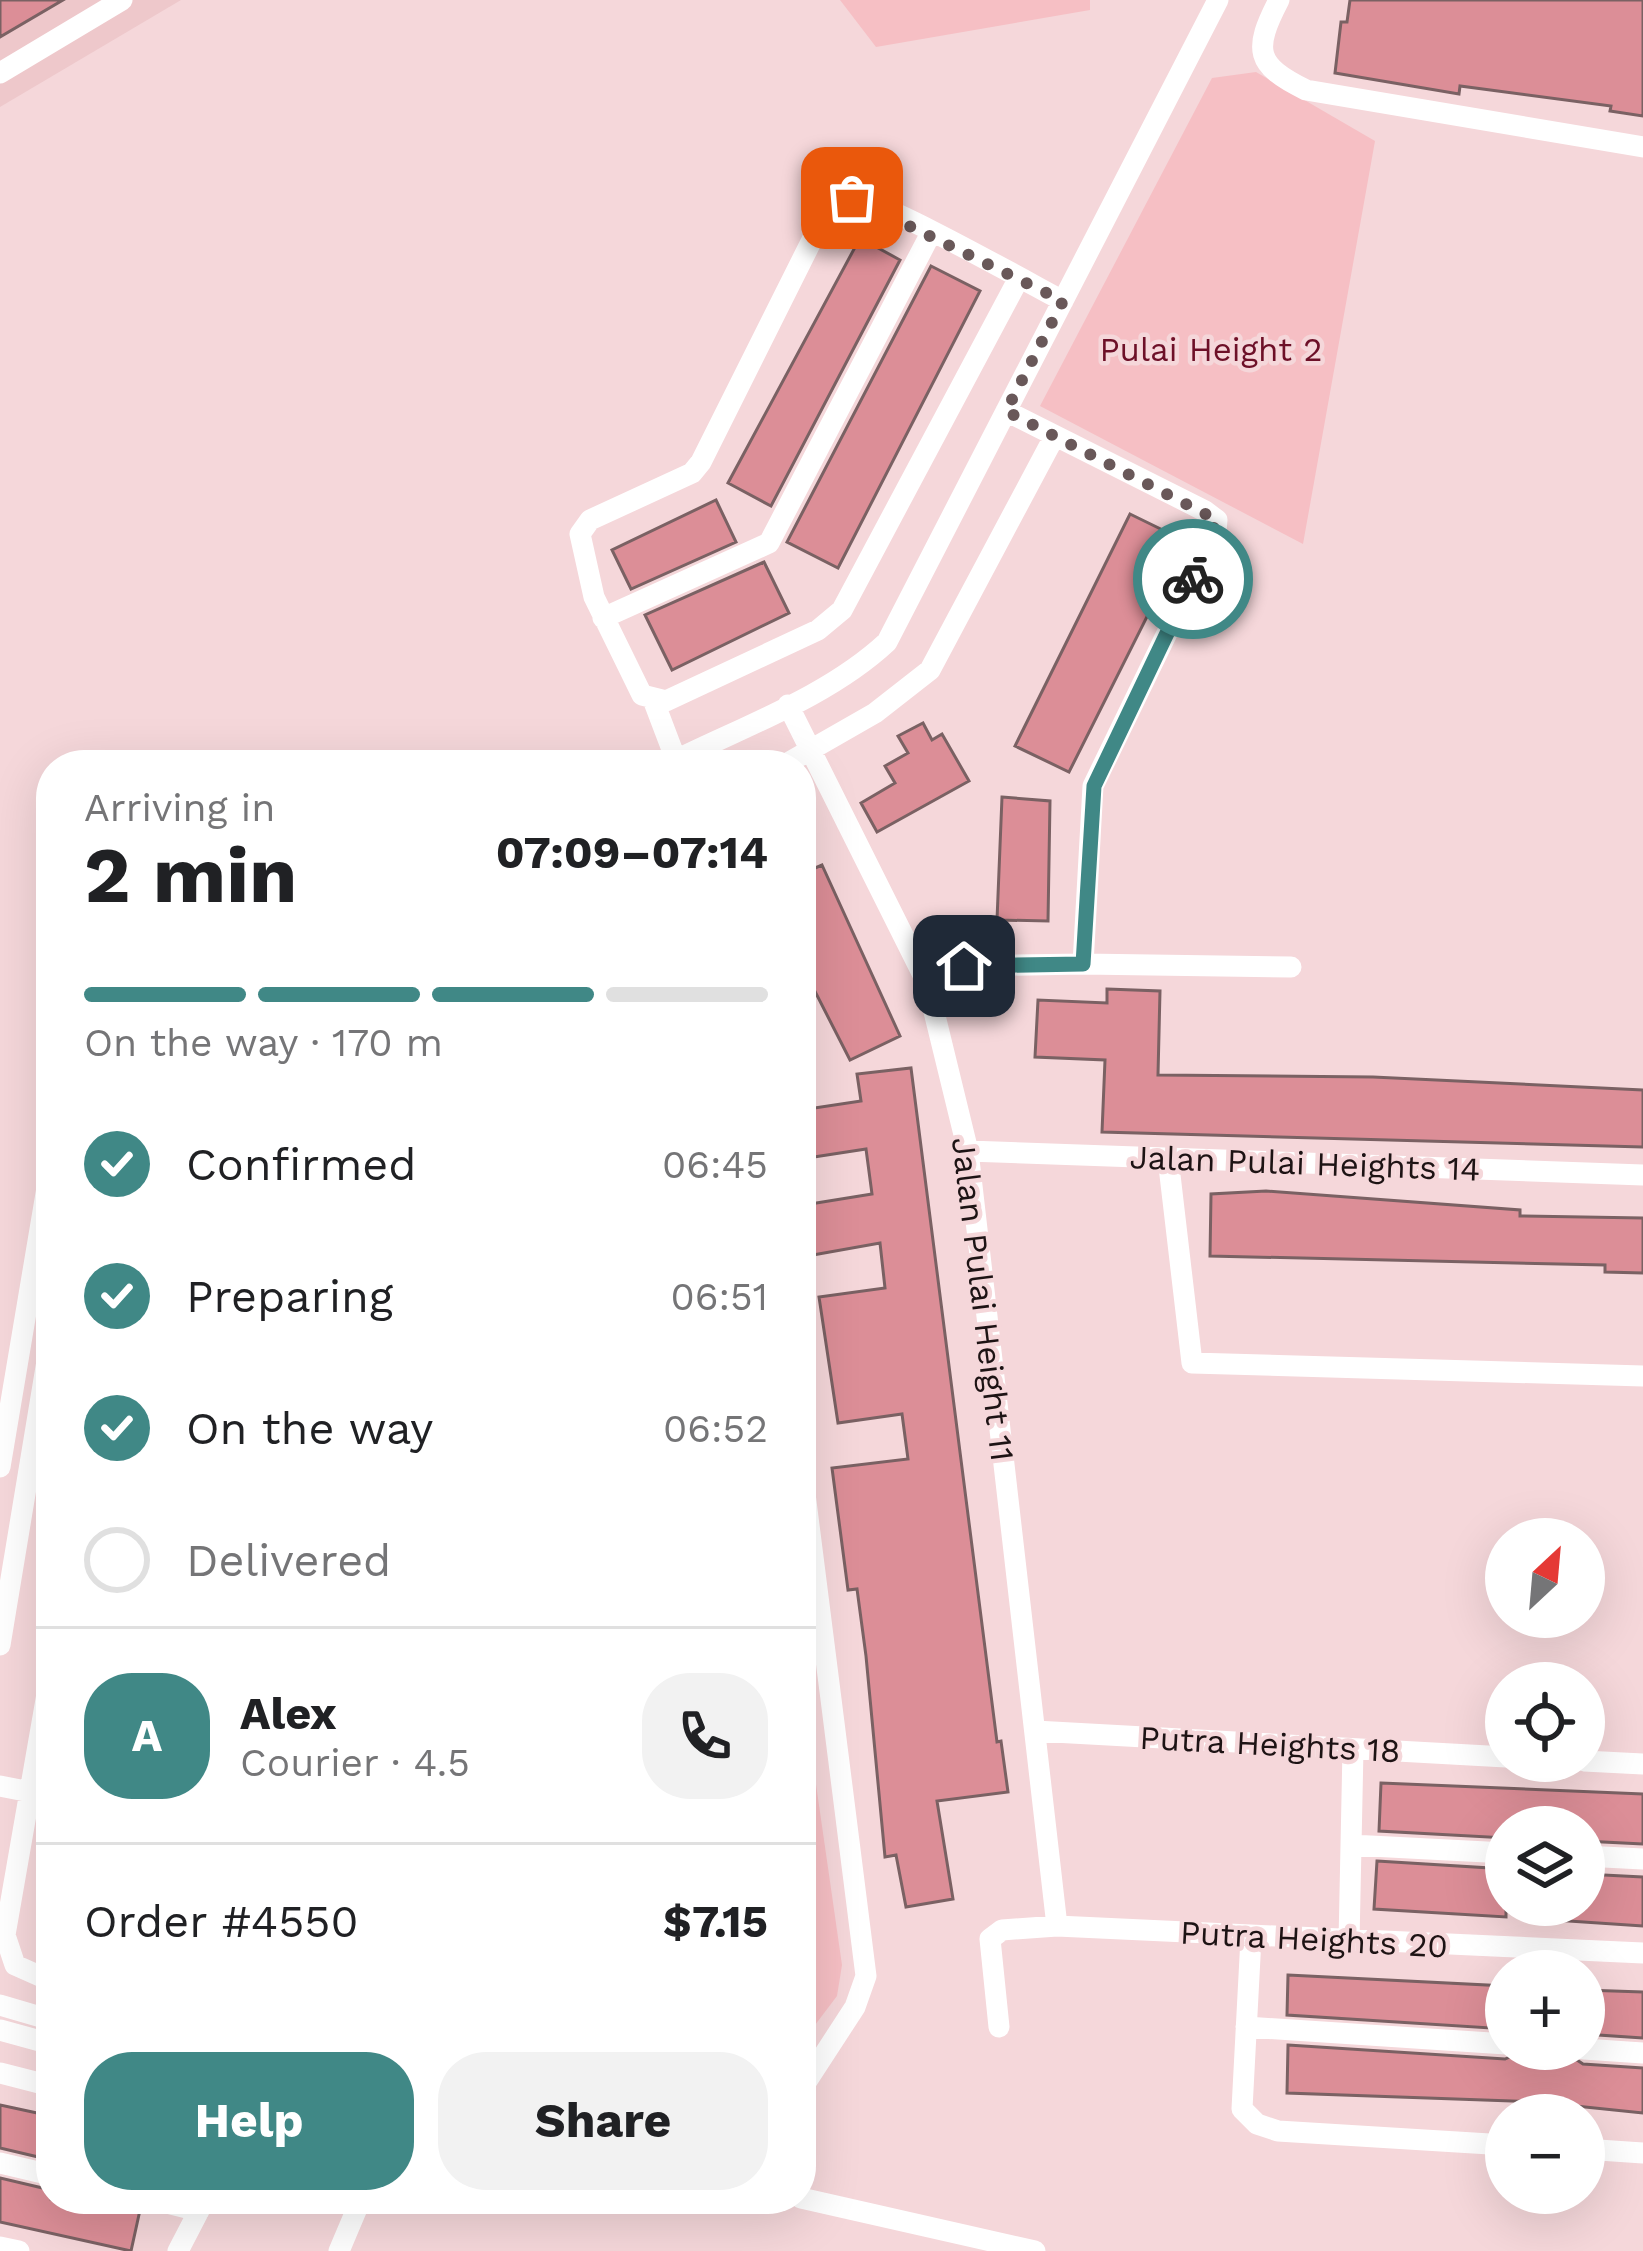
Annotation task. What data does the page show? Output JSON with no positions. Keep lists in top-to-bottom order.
{
  "streets": {
    "street": [
      "Jalan Pulai Heights 14",
      "Jalan Pulai Height 11",
      "Putra Heights 18",
      "Putra Heights 20"
    ]
  },
  "crossings": [
    ["Jalan Pulai Heights 14", "Jalan Pulai Height 11"],
    ["Jalan Pulai Height 11", "Putra Heights 18"],
    ["Jalan Pulai Height 11", "Putra Heights 20"]
  ],
  "parks": ["Pulai Height 2"],
  "north": "top right",
  "page": {
    "heading": ["2 min", "Arriving in", "07:09–07:14"],
    "panel": [
      "Alex",
      "Courier · 4.5",
      "Order #4550",
      "$7.15"
    ],
    "bar": "On the way · 170 m",
    "list": [
      ["Confirmed", "06:45"],
      ["Preparing", "06:51"],
      ["On the way", "06:52"],
      "Delivered"
    ],
    "map_buttons": ["+", "−"],
    "round": "A",
    "buttons": ["Help", "Share"]
  }
}
